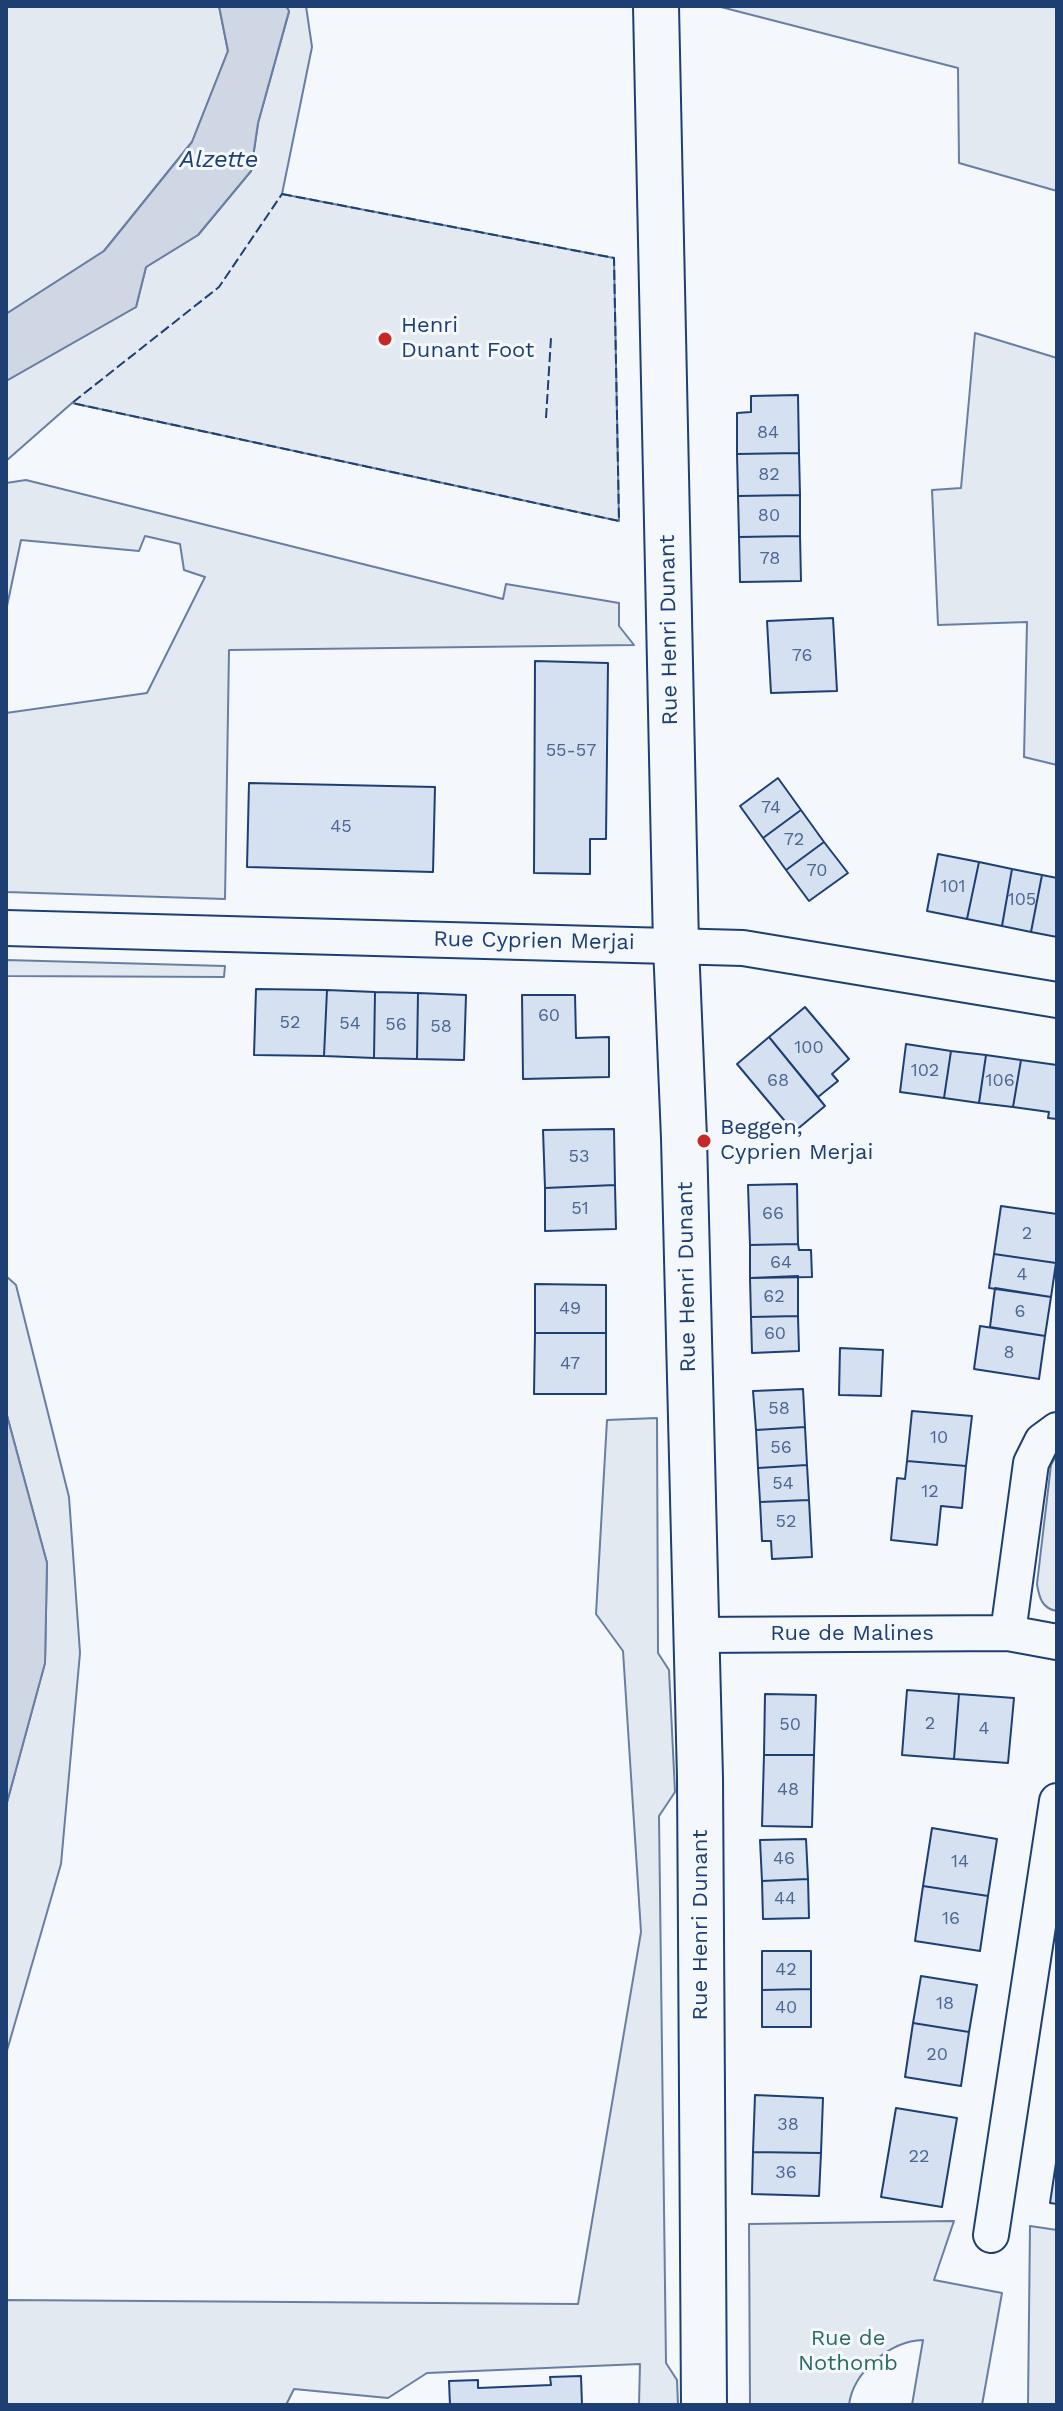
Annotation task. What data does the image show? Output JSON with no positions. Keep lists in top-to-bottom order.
{
  "streets": {
    "main road": ["Rue Henri Dunant"],
    "street": ["Rue Cyprien Merjai", "Rue de Malines"]
  },
  "crossings": [
    ["Rue Henri Dunant", "Rue Cyprien Merjai"],
    ["Rue Henri Dunant", "Rue de Malines"]
  ],
  "water": ["Alzette"],
  "parks": ["Rue de Nothomb"],
  "places": ["Henri Dunant Foot", "Beggen, Cyprien Merjai"],
  "house_numbers": [
    "84",
    "82",
    "80",
    "78",
    "76",
    "55-57",
    "74",
    "45",
    "72",
    "70",
    "101",
    "105",
    "60",
    "52",
    "54",
    "56",
    "58",
    "100",
    "102",
    "68",
    "106",
    "53",
    "51",
    "66",
    "2",
    "64",
    "4",
    "62",
    "49",
    "6",
    "60",
    "8",
    "47",
    "58",
    "10",
    "56",
    "54",
    "12",
    "52",
    "2",
    "50",
    "4",
    "48",
    "46",
    "14",
    "44",
    "16",
    "42",
    "18",
    "40",
    "20",
    "38",
    "22",
    "36"
  ]
}
